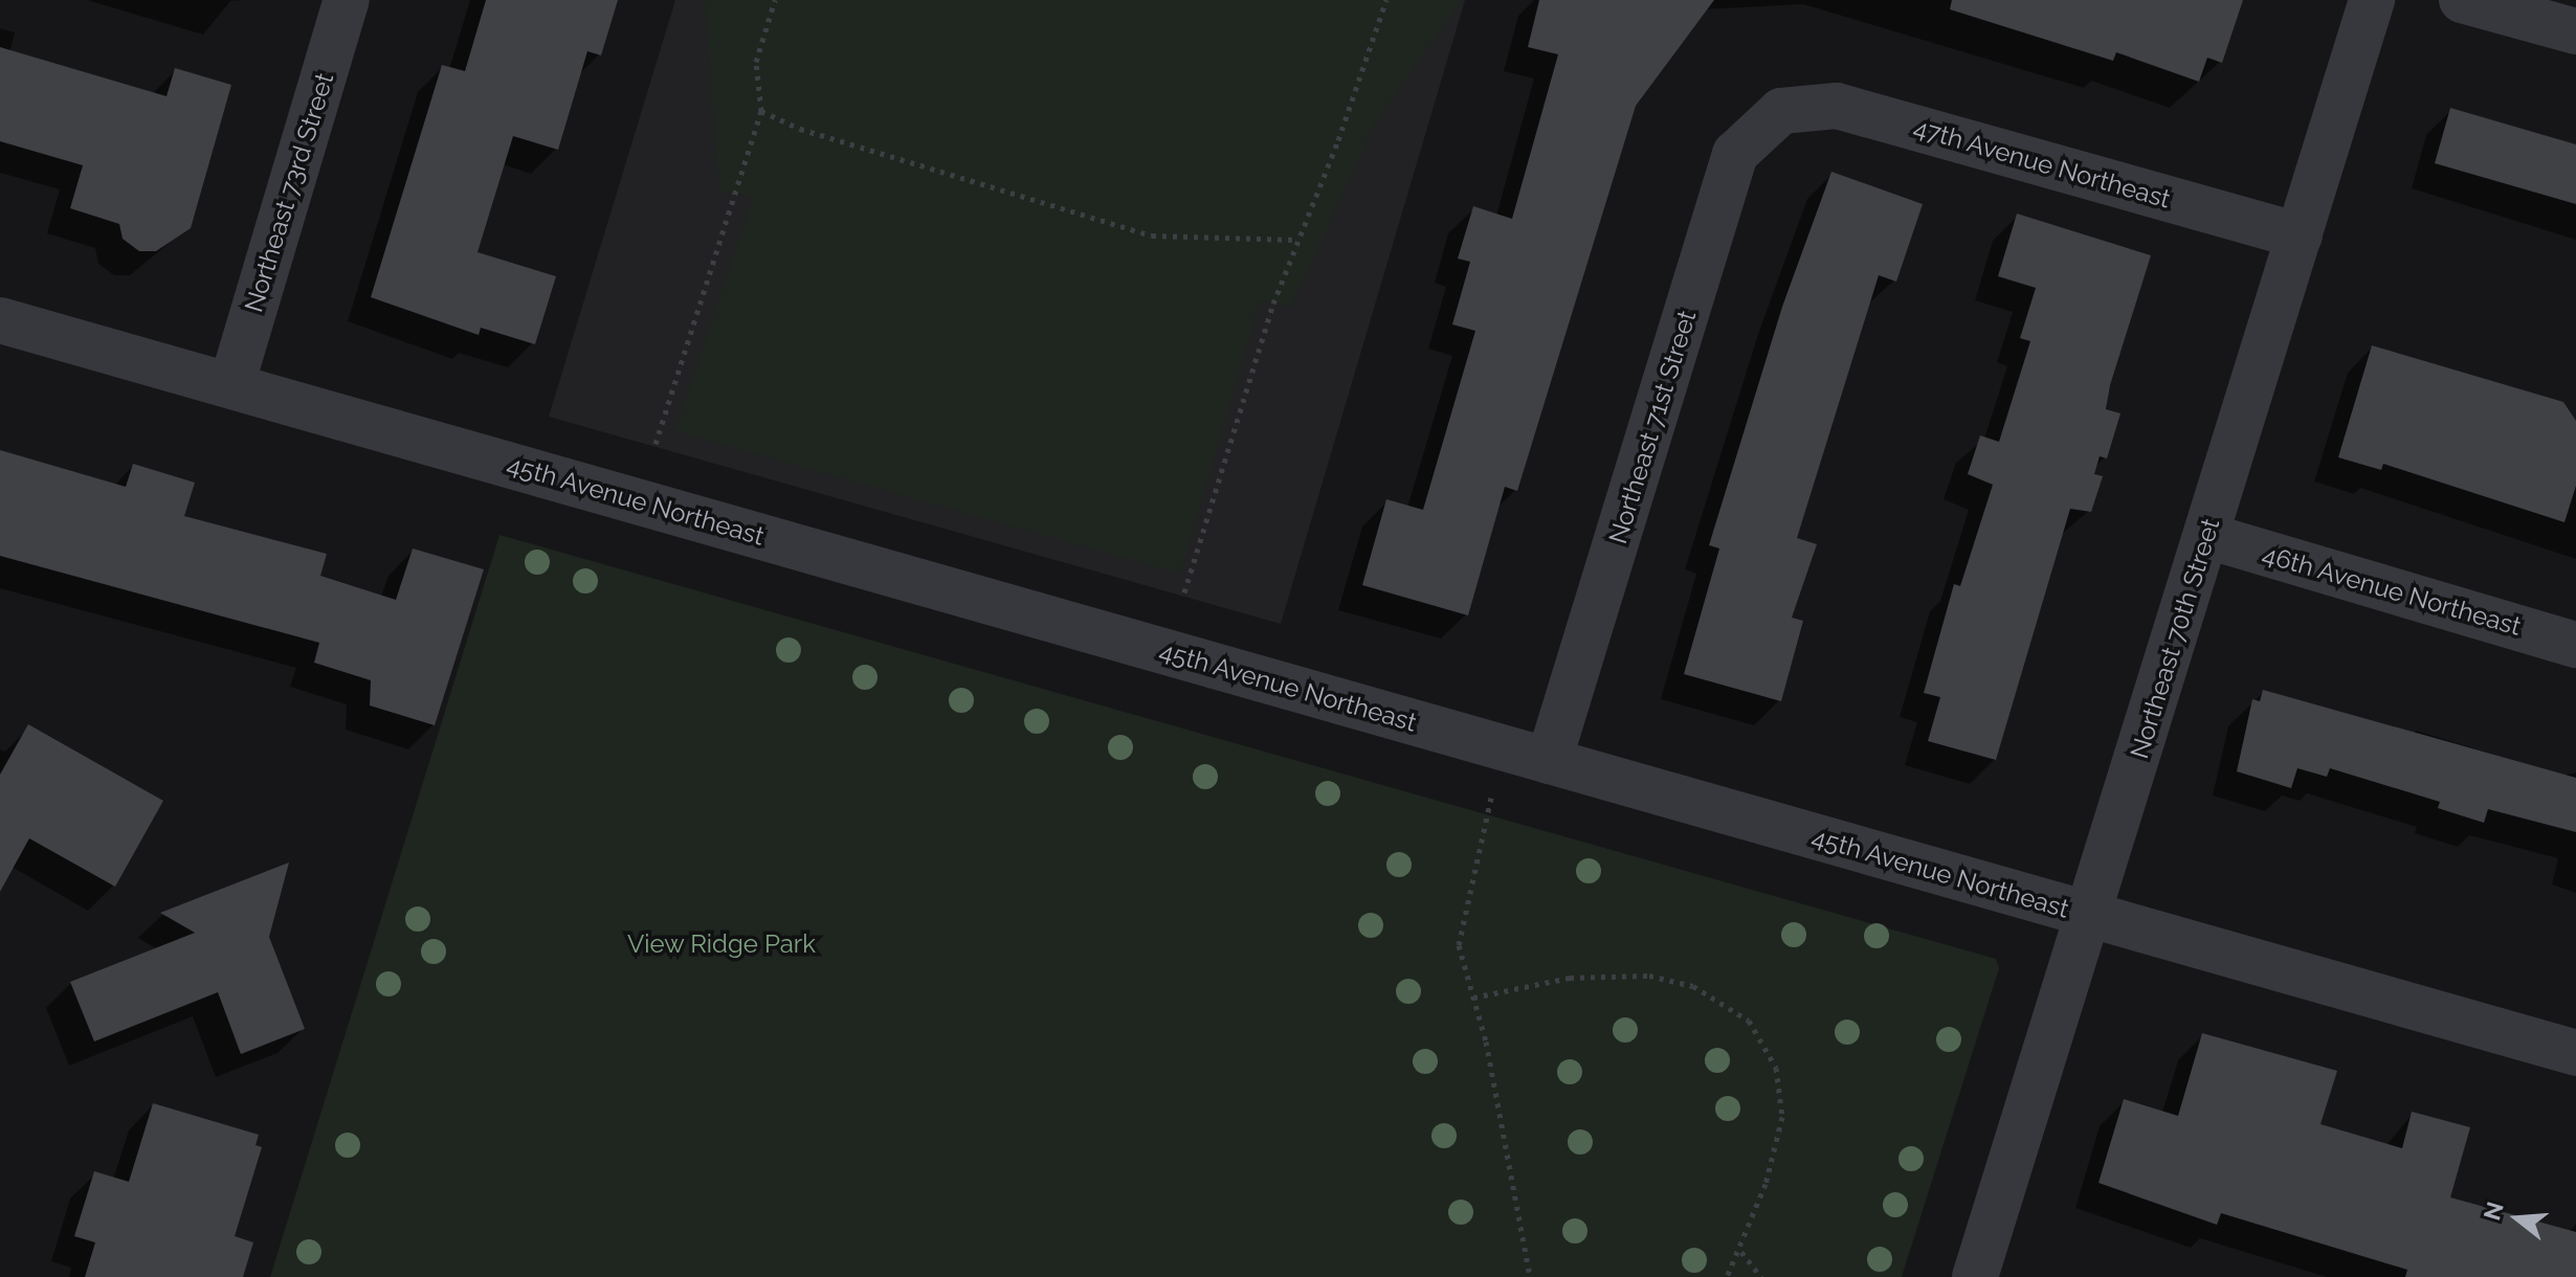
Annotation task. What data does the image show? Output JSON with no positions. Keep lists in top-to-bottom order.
{
  "streets": {
    "street": [
      "47th Avenue Northeast",
      "Northeast 73rd Street",
      "Northeast 71st Street",
      "45th Avenue Northeast",
      "46th Avenue Northeast",
      "Northeast 70th Street"
    ]
  },
  "crossings": [
    ["47th Avenue Northeast", "Northeast 71st Street"],
    ["47th Avenue Northeast", "Northeast 70th Street"],
    ["Northeast 73rd Street", "45th Avenue Northeast"],
    ["Northeast 71st Street", "45th Avenue Northeast"],
    ["45th Avenue Northeast", "Northeast 70th Street"],
    ["46th Avenue Northeast", "Northeast 70th Street"]
  ],
  "parks": ["View Ridge Park"],
  "north": "left"
}
